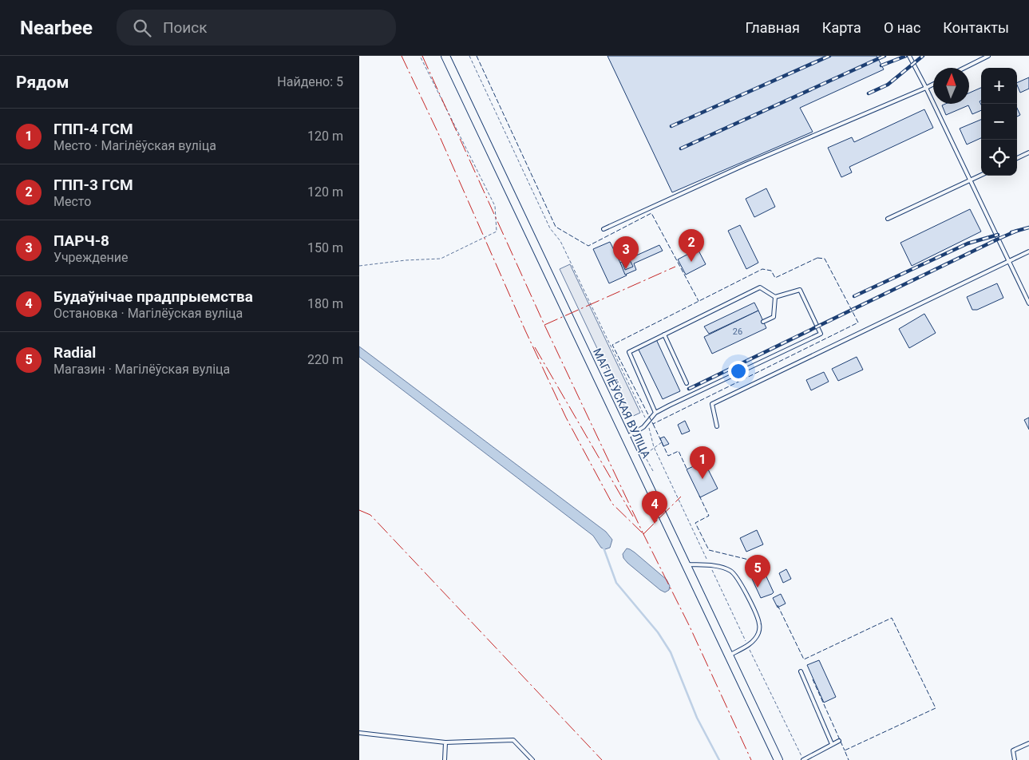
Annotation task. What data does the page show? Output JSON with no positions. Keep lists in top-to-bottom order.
{
  "streets": {
    "street": ["МАГІЛЁЎСКАЯ ВУЛІЦА"]
  },
  "house_numbers": ["26"],
  "north": "top",
  "page": {
    "header": "Nearbee",
    "search": "Поиск",
    "nav": [
      "Главная",
      "Карта",
      "О нас",
      "Контакты"
    ],
    "heading": ["Рядом", "Найдено: 5"],
    "map_buttons": ["+", "−"],
    "list": [
      {
        "mark": "1",
        "name": "ГПП-4 ГСМ",
        "note": "Место · Магілёўская вуліца",
        "value": "120 m"
      },
      {
        "mark": "2",
        "name": "ГПП-3 ГСМ",
        "note": "Место",
        "value": "120 m"
      },
      {
        "mark": "3",
        "name": "ПАРЧ-8",
        "note": "Учреждение",
        "value": "150 m"
      },
      {
        "mark": "4",
        "name": "Будаўнічае прадпрыемства",
        "note": "Остановка · Магілёўская вуліца",
        "value": "180 m"
      },
      {
        "mark": "5",
        "name": "Radial",
        "note": "Магазин · Магілёўская вуліца",
        "value": "220 m"
      }
    ],
    "pins": [
      "2",
      "3",
      "1",
      "4",
      "5"
    ]
  }
}
